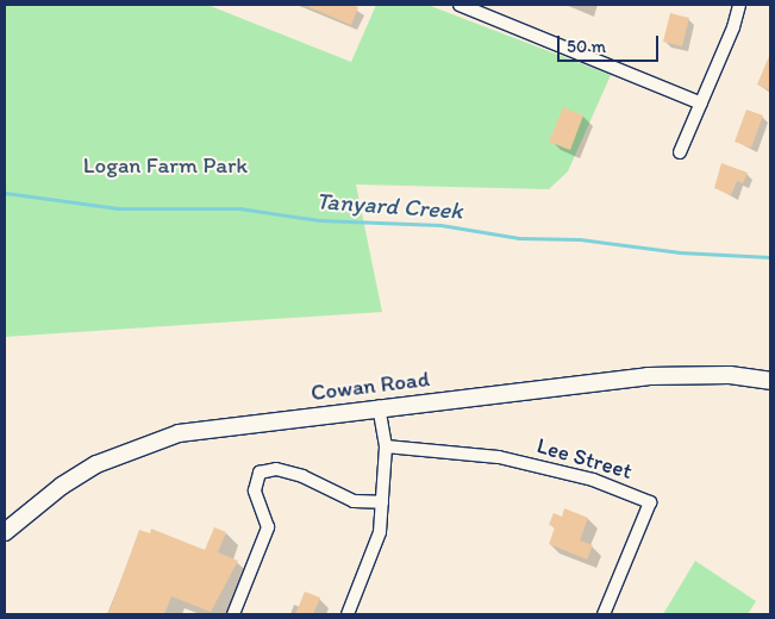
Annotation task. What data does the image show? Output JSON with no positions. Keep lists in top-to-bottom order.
{
  "streets": {
    "main road": ["Cowan Road"],
    "street": ["Lee Street"]
  },
  "water": ["Tanyard Creek"],
  "parks": ["Logan Farm Park"],
  "scale_bar": "50 m"
}
